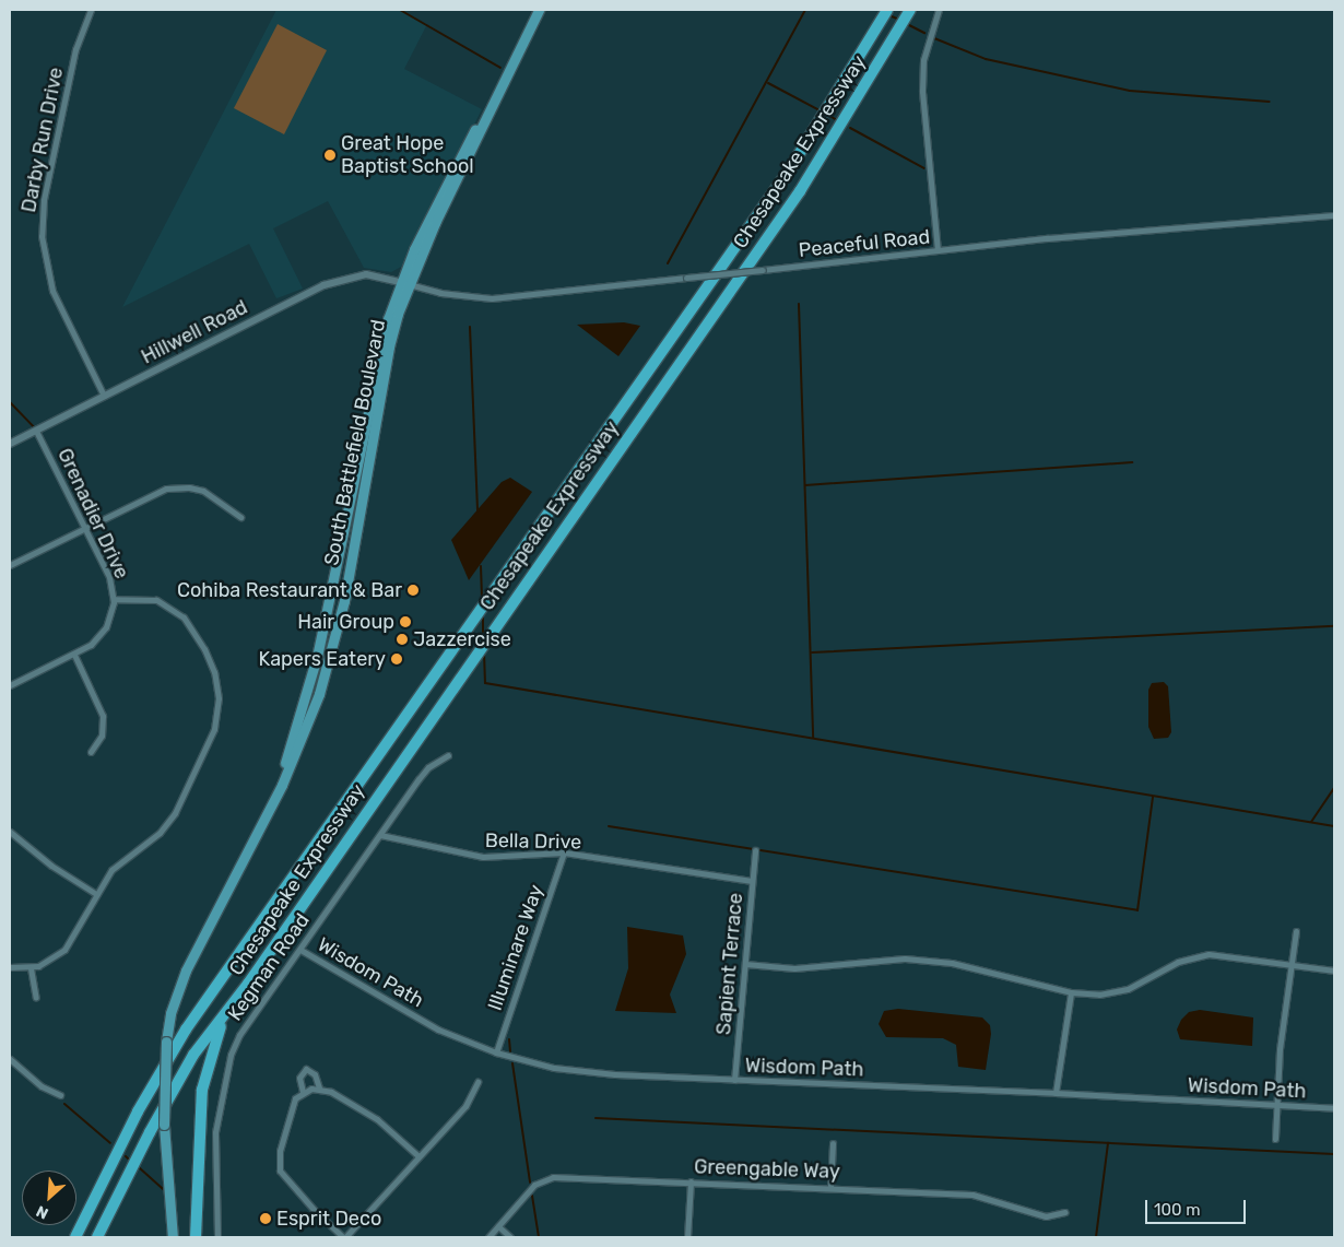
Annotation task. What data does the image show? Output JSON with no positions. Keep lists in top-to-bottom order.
{
  "streets": {
    "highway": ["Chesapeake Expressway"],
    "main road": ["South Battlefield Boulevard"],
    "street": [
      "Darby Run Drive",
      "Peaceful Road",
      "Hillwell Road",
      "Grenadier Drive",
      "Bella Drive",
      "Illuminare Way",
      "Sapient Terrace",
      "Kegman Road",
      "Wisdom Path",
      "Greengable Way"
    ]
  },
  "crossings": [
    ["Darby Run Drive", "Hillwell Road"],
    ["Peaceful Road", "Hillwell Road"],
    ["Peaceful Road", "South Battlefield Boulevard"],
    ["Hillwell Road", "South Battlefield Boulevard"],
    ["Hillwell Road", "Grenadier Drive"],
    ["Bella Drive", "Illuminare Way"],
    ["Bella Drive", "Sapient Terrace"],
    ["Bella Drive", "Kegman Road"],
    ["Illuminare Way", "Wisdom Path"],
    ["Sapient Terrace", "Wisdom Path"],
    ["Kegman Road", "Wisdom Path"]
  ],
  "places": [
    "Great Hope Baptist School",
    "Cohiba Restaurant & Bar",
    "Hair Group",
    "Jazzercise",
    "Kapers Eatery",
    "Esprit Deco"
  ],
  "scale_bar": "100 m",
  "north": "bottom left"
}
